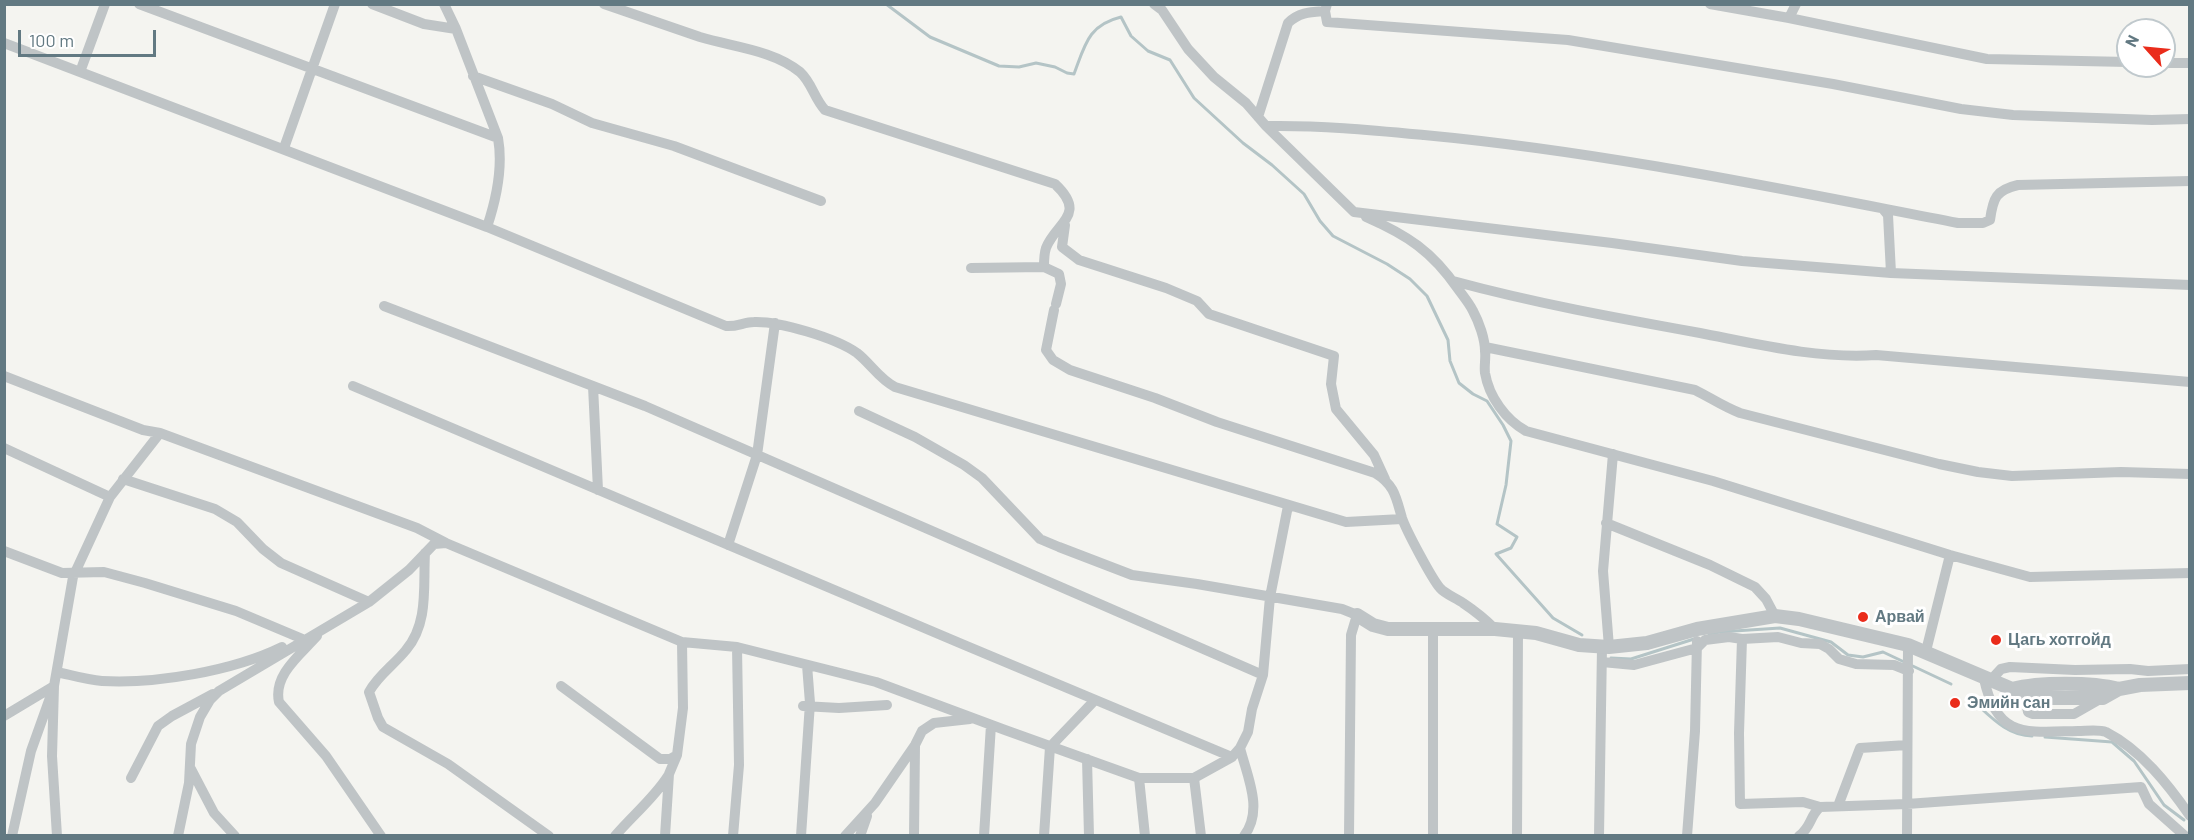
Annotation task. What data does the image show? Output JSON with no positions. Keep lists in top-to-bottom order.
{
  "places": ["Арвай", "Цагь хотгойд", "Эмийн сан"],
  "scale_bar": "100 m",
  "north": "top left"
}
